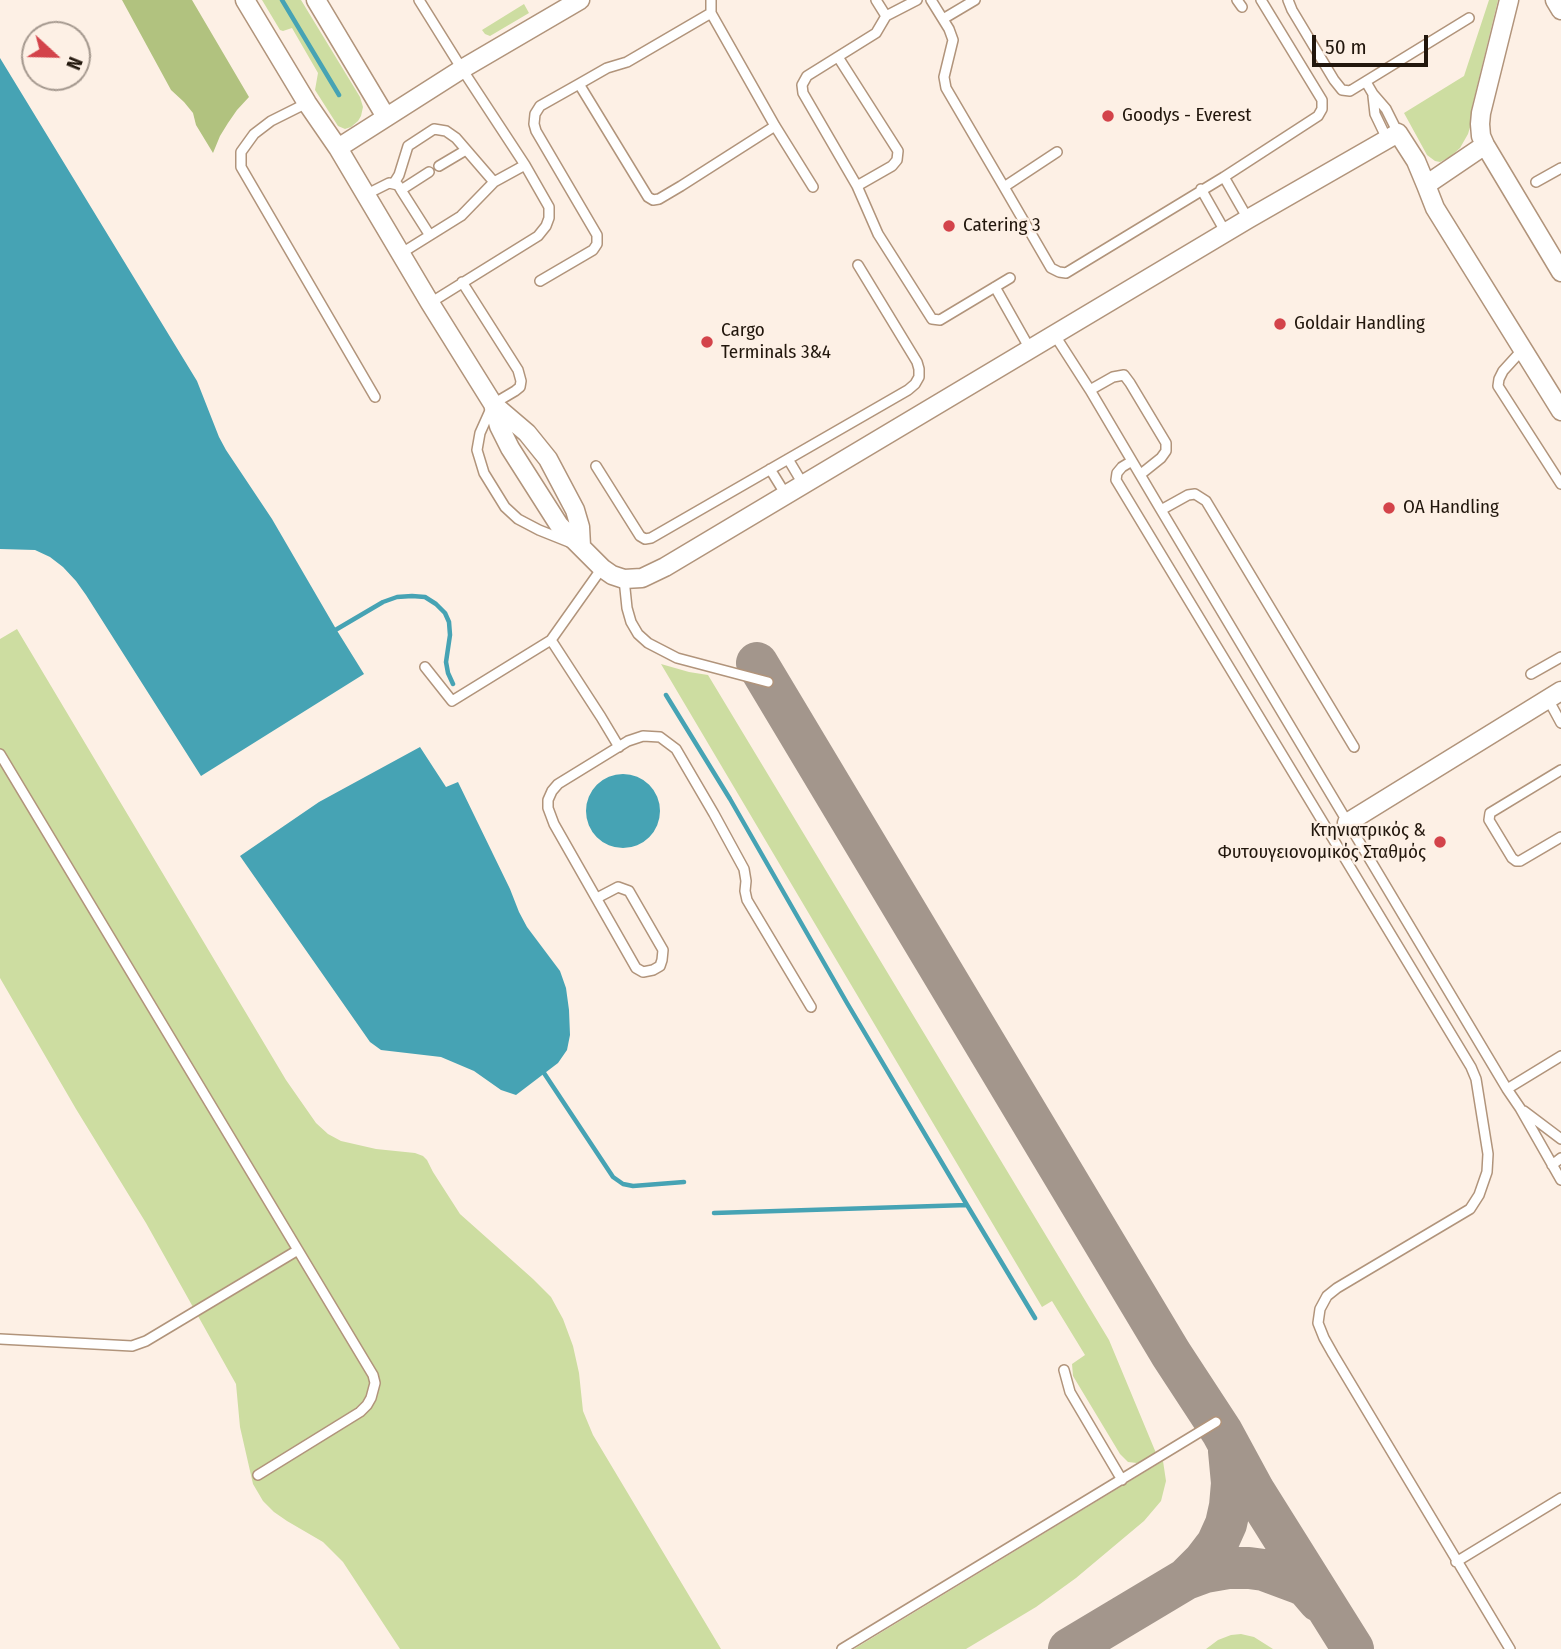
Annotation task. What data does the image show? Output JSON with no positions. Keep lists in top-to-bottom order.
{
  "places": [
    "Goodys - Everest",
    "Catering 3",
    "Goldair Handling",
    "Cargo Terminals 3&4",
    "OA Handling",
    "Κτηνιατρικός & Φυτουγειονομικός Σταθμός"
  ],
  "scale_bar": "50 m",
  "north": "right"
}
